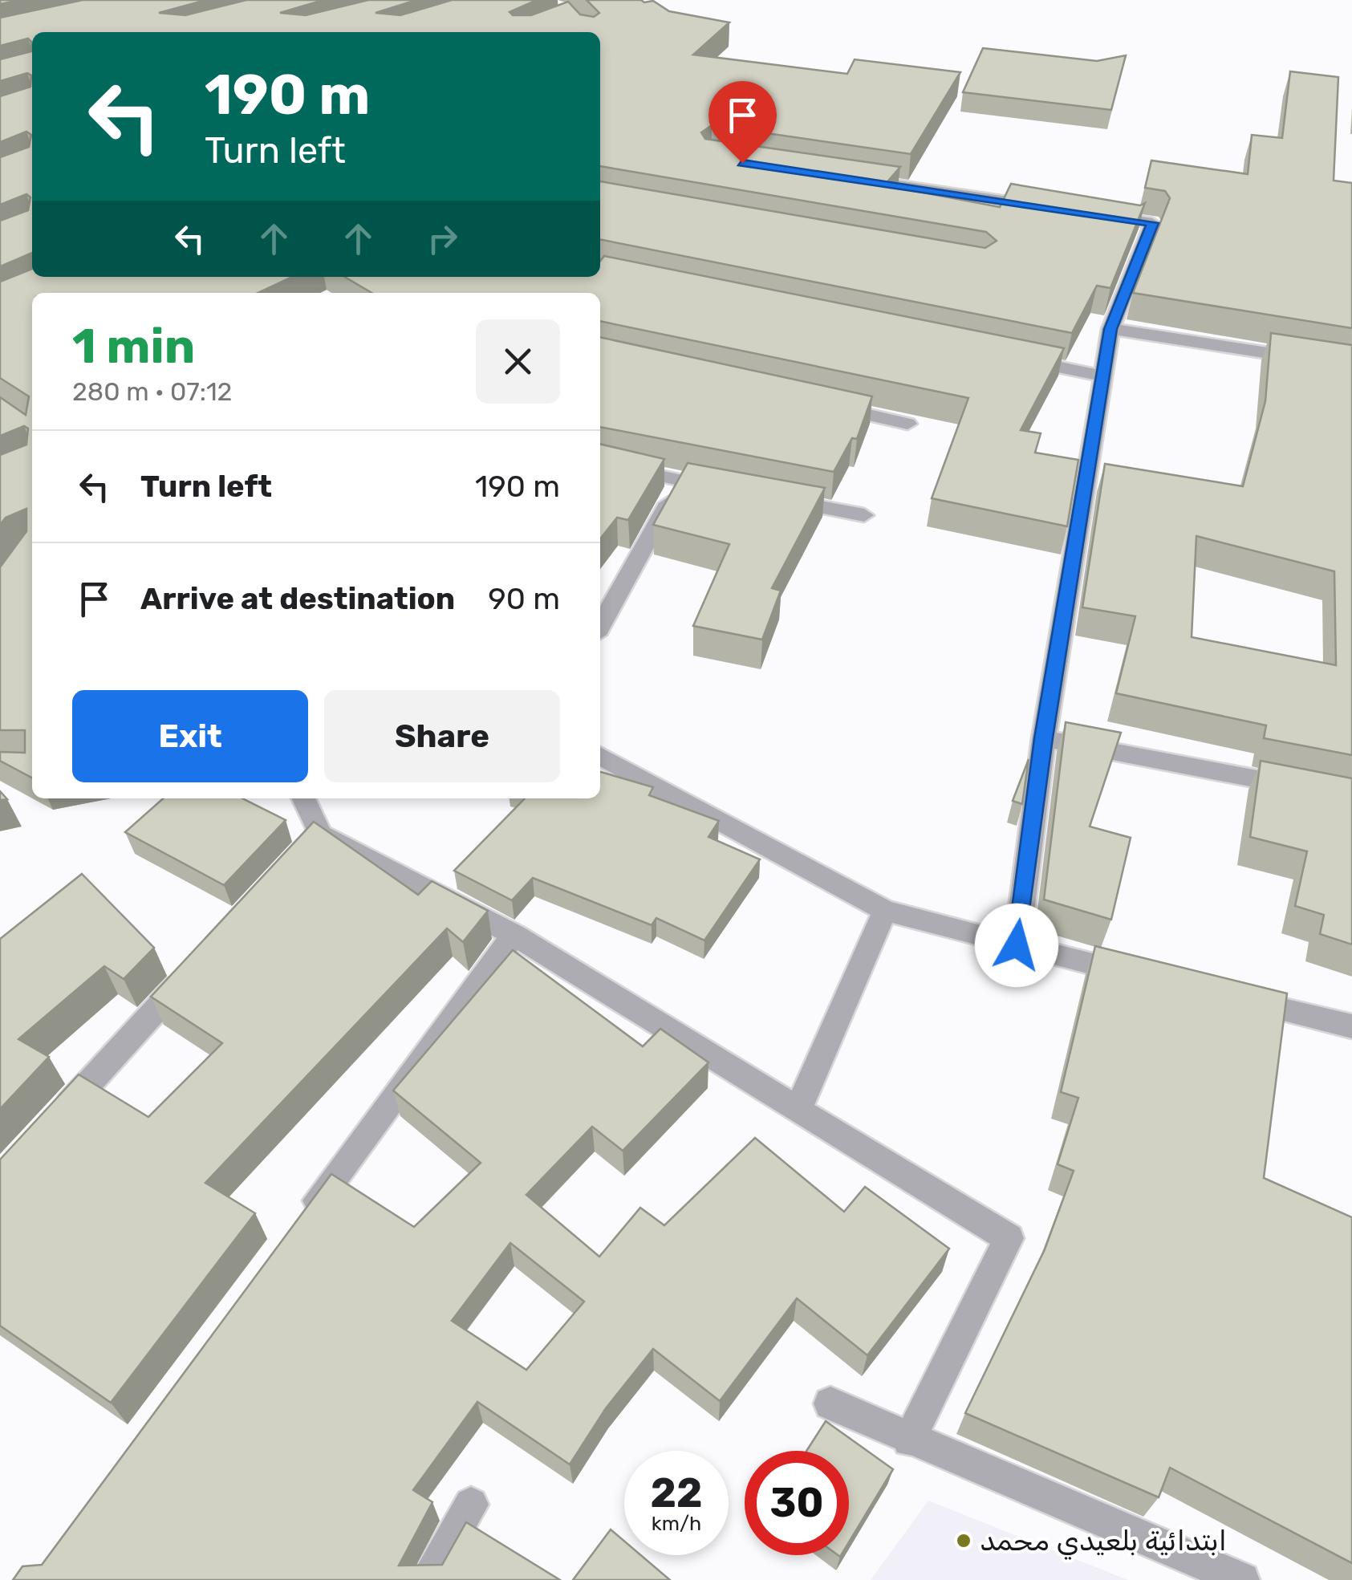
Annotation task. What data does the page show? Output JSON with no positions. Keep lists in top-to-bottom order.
{
  "places": ["ابتدائية بلعيدي محمد"],
  "page": {
    "turn": ["190 m", "Turn left"],
    "heading": ["1 min", "280 m · 07:12"],
    "list": [
      {
        "name": "Turn left",
        "value": "190 m"
      },
      {
        "name": "Arrive at destination",
        "value": "90 m"
      }
    ],
    "buttons": ["Exit", "Share"],
    "speed": "22 km/h",
    "limit": "30"
  }
}
